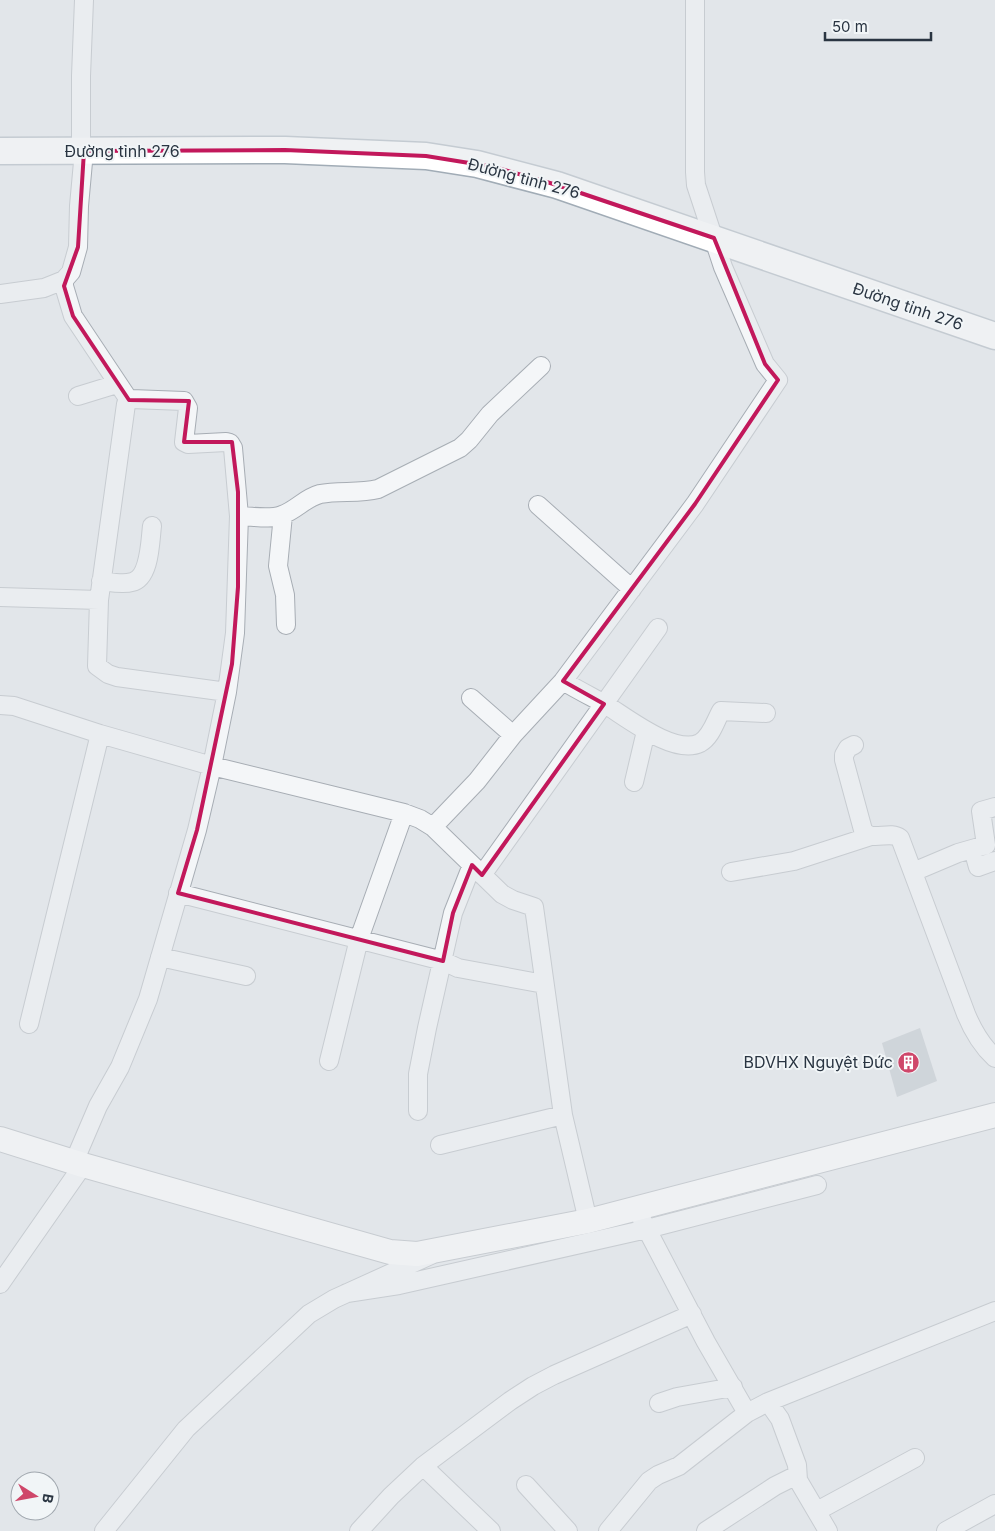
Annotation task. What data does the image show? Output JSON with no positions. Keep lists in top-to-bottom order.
{
  "streets": {
    "main road": ["Đường tỉnh 276"]
  },
  "places": {
    "building": ["BDVHX Nguyệt Đức"]
  },
  "scale_bar": "50 m",
  "north": "right"
}
